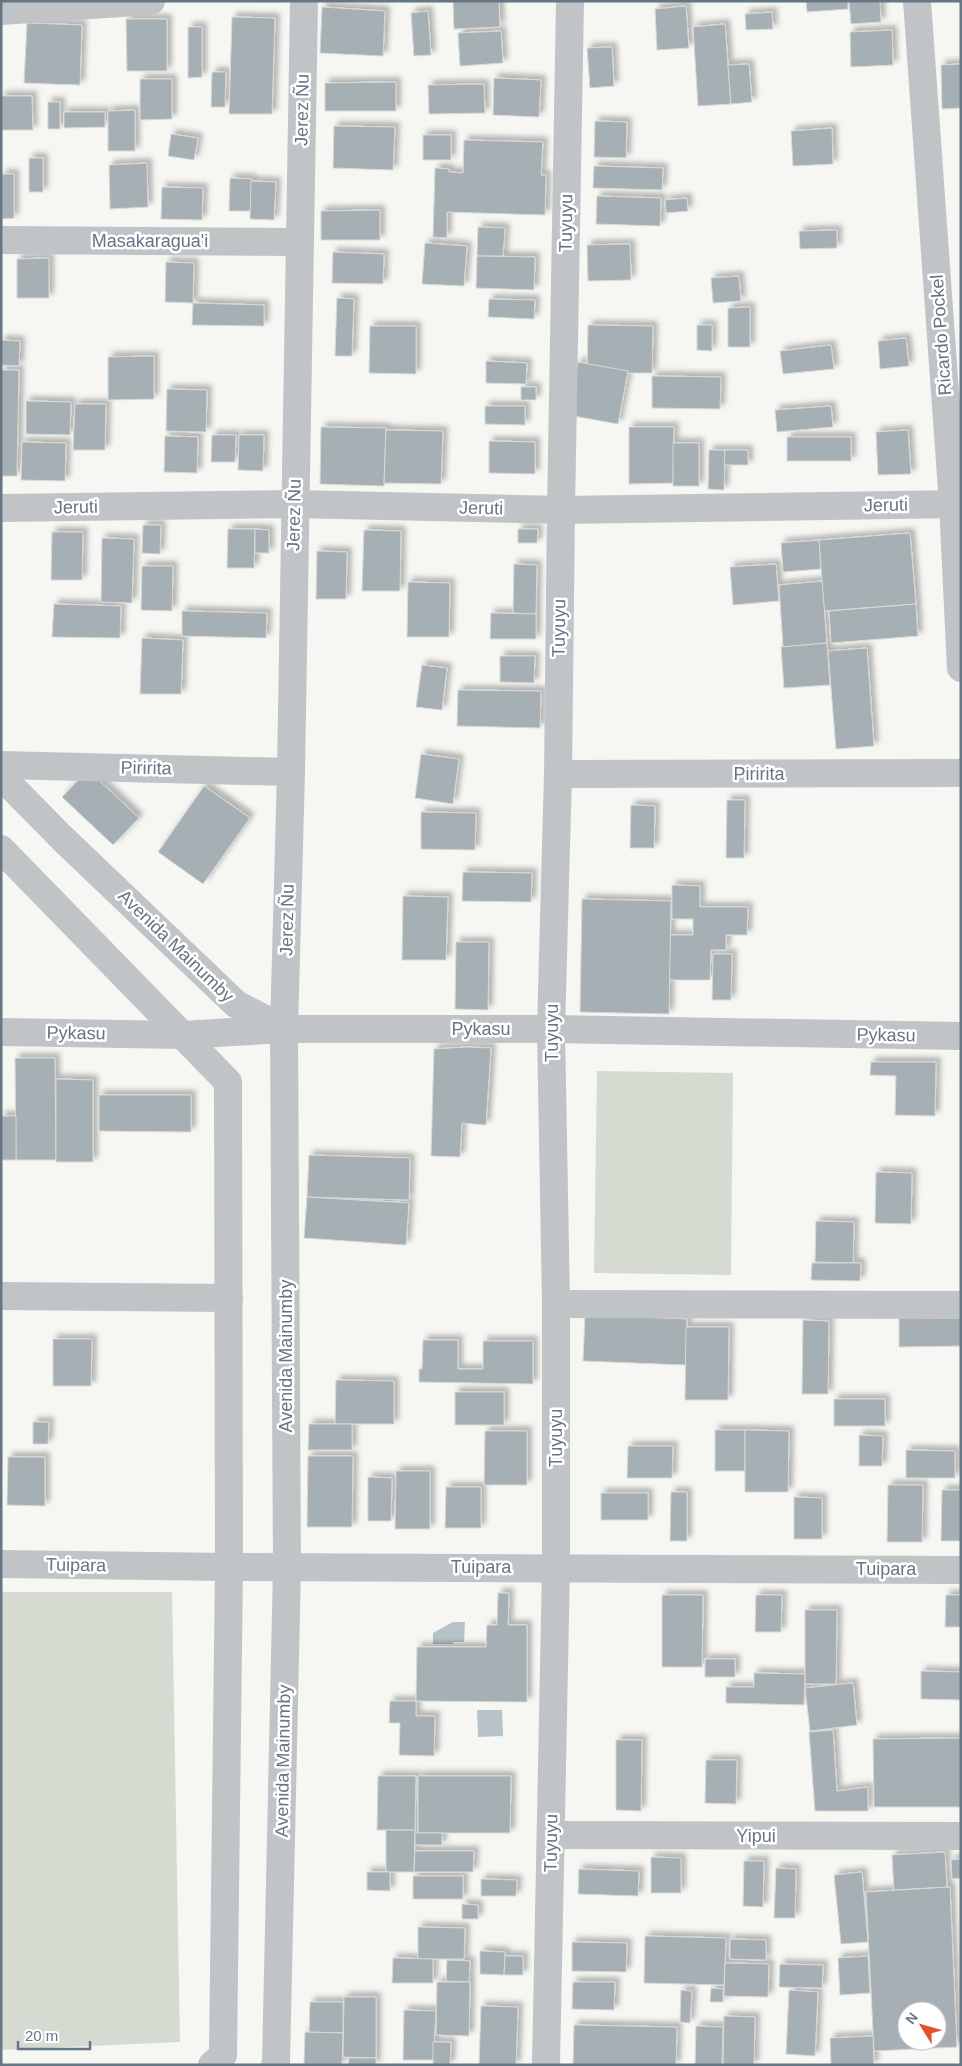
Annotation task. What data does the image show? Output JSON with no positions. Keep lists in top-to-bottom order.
{
  "streets": {
    "street": [
      "Jerez Ñu",
      "Tuyuyu",
      "Masakaragua'i",
      "Ricardo Pockel",
      "Jeruti",
      "Piririta",
      "Avenida Mainumby",
      "Pykasu",
      "Tuipara",
      "Yipui"
    ]
  },
  "crossings": [
    ["Jerez Ñu", "Masakaragua'i"],
    ["Jerez Ñu", "Jeruti"],
    ["Jerez Ñu", "Piririta"],
    ["Jerez Ñu", "Avenida Mainumby"],
    ["Jerez Ñu", "Pykasu"],
    ["Tuyuyu", "Jeruti"],
    ["Tuyuyu", "Piririta"],
    ["Tuyuyu", "Pykasu"],
    ["Tuyuyu", "Tuipara"],
    ["Tuyuyu", "Yipui"],
    ["Ricardo Pockel", "Jeruti"],
    ["Avenida Mainumby", "Pykasu"],
    ["Avenida Mainumby", "Tuipara"]
  ],
  "scale_bar": "20 m",
  "north": "top left"
}
